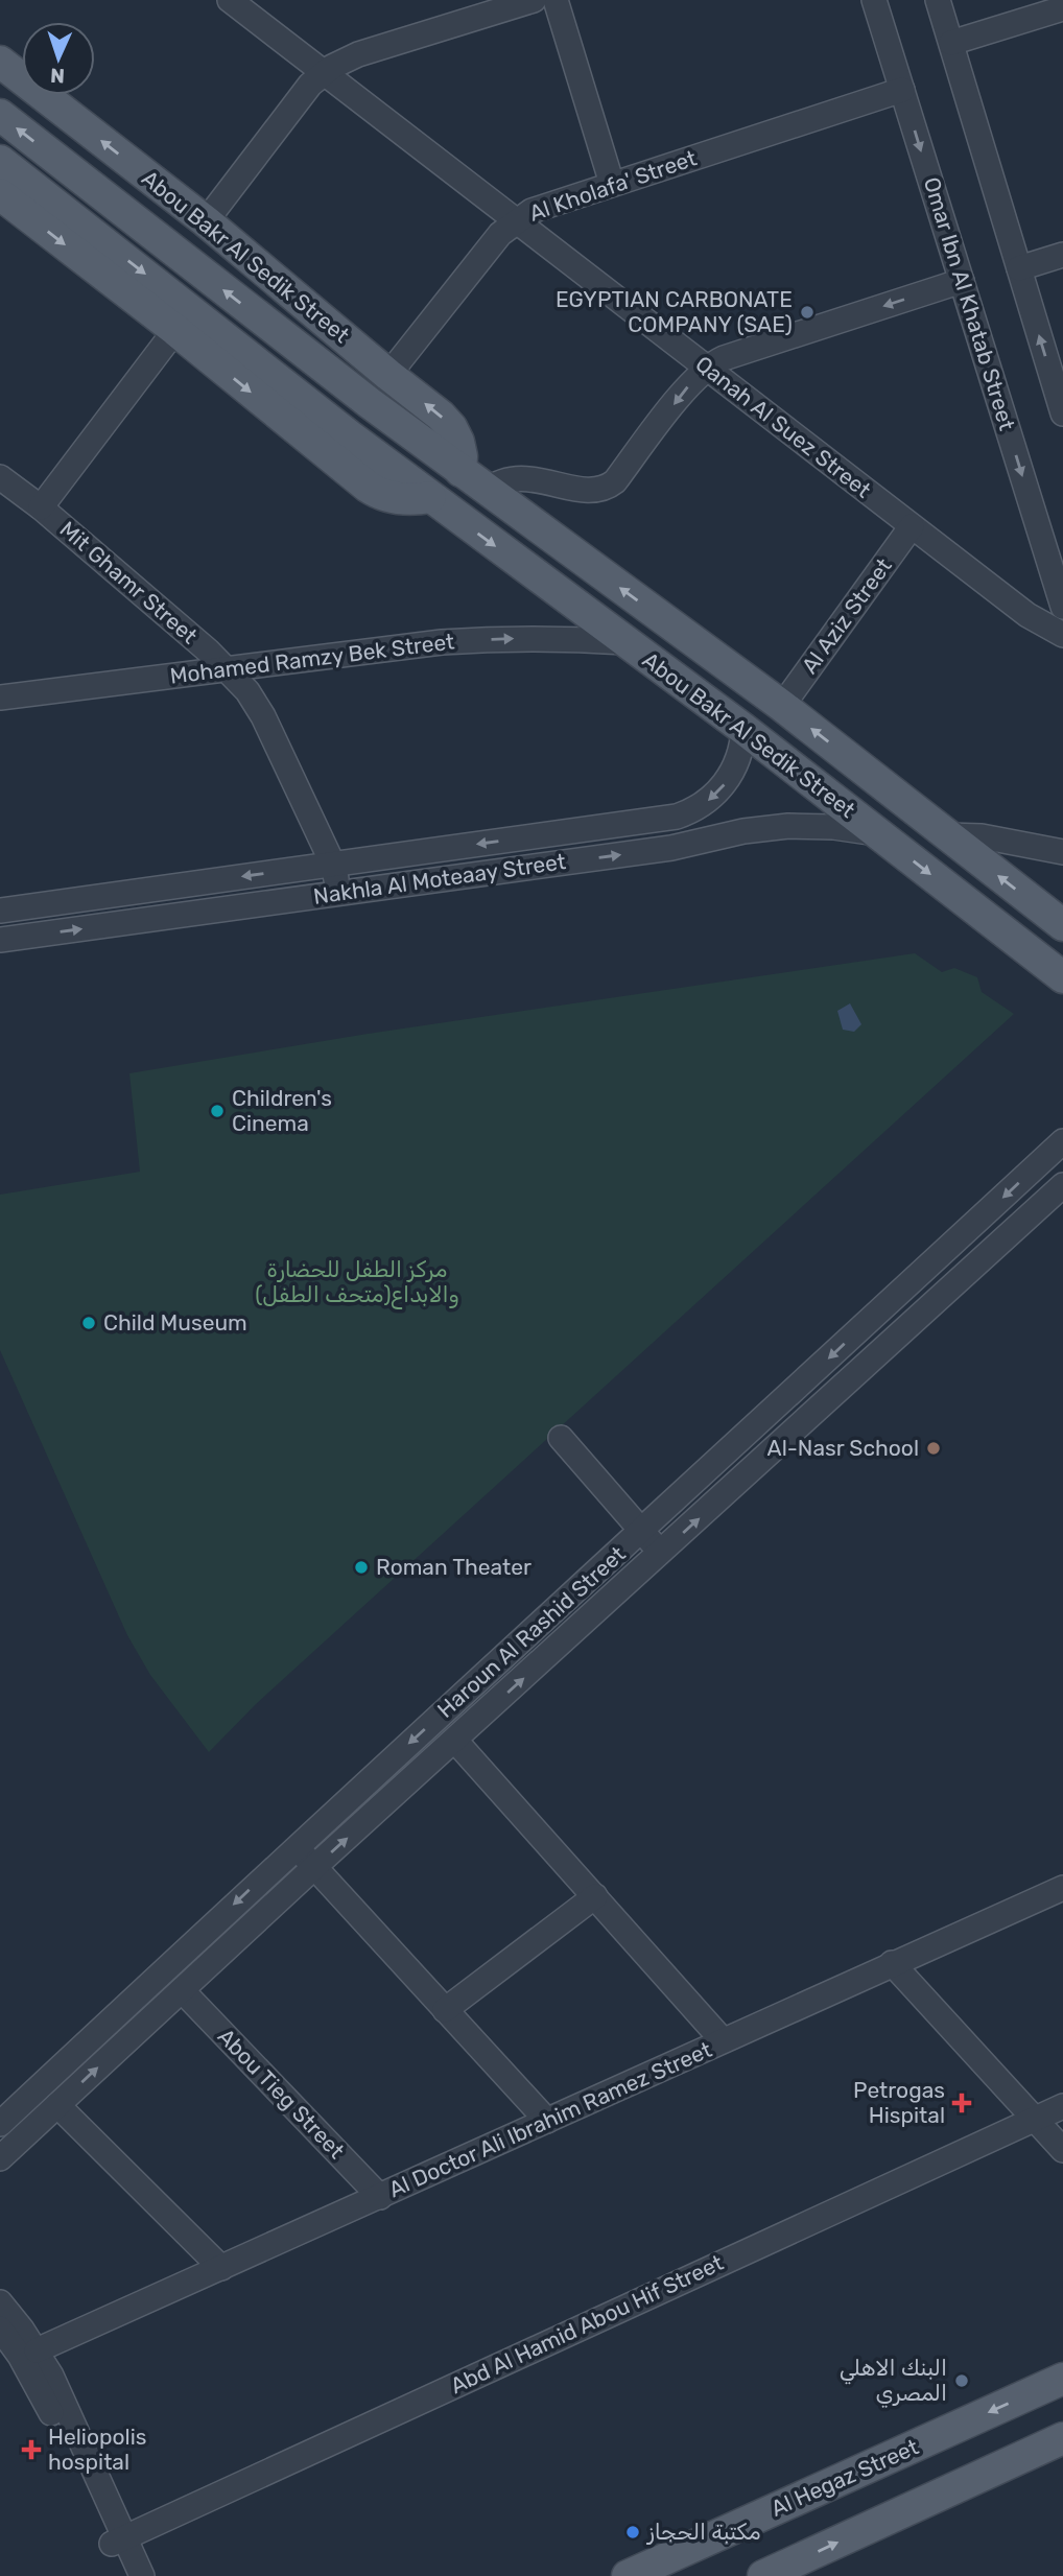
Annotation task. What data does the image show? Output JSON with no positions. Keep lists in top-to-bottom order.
{
  "streets": {
    "main road": ["Abou Bakr Al Sedik Street", "Al Hegaz Street"],
    "street": [
      "Al Kholafa' Street",
      "Omar Ibn Al Khatab Street",
      "Qanah Al Suez Street",
      "Mit Ghamr Street",
      "Al Aziz Street",
      "Mohamed Ramzy Bek Street",
      "Nakhla Al Moteaay Street",
      "Haroun Al Rashid Street",
      "Abou Tieg Street",
      "Al Doctor Ali Ibrahim Ramez Street",
      "Abd Al Hamid Abou Hif Street"
    ]
  },
  "crossings": [
    ["Al Kholafa' Street", "Abou Bakr Al Sedik Street"],
    ["Al Kholafa' Street", "Omar Ibn Al Khatab Street"],
    ["Al Kholafa' Street", "Qanah Al Suez Street"],
    ["Abou Bakr Al Sedik Street", "Al Aziz Street"],
    ["Abou Bakr Al Sedik Street", "Mohamed Ramzy Bek Street"],
    ["Abou Bakr Al Sedik Street", "Nakhla Al Moteaay Street"],
    ["Qanah Al Suez Street", "Al Aziz Street"],
    ["Mit Ghamr Street", "Mohamed Ramzy Bek Street"],
    ["Mit Ghamr Street", "Nakhla Al Moteaay Street"],
    ["Haroun Al Rashid Street", "Abou Tieg Street"],
    ["Abou Tieg Street", "Al Doctor Ali Ibrahim Ramez Street"]
  ],
  "one_way": ["Mohamed Ramzy Bek Street"],
  "parks": ["مركز الطفل للحضارة والابداع(متحف الطفل)"],
  "places": {
    "other": [
      "EGYPTIAN CARBONATE COMPANY (SAE)",
      "Children's Cinema",
      "Child Museum",
      "Al-Nasr School",
      "Roman Theater",
      "البنك الاهلي المصري",
      "مكتبة الحجاز"
    ],
    "health": ["Petrogas Hispital", "Heliopolis hospital"]
  },
  "north": "bottom"
}
